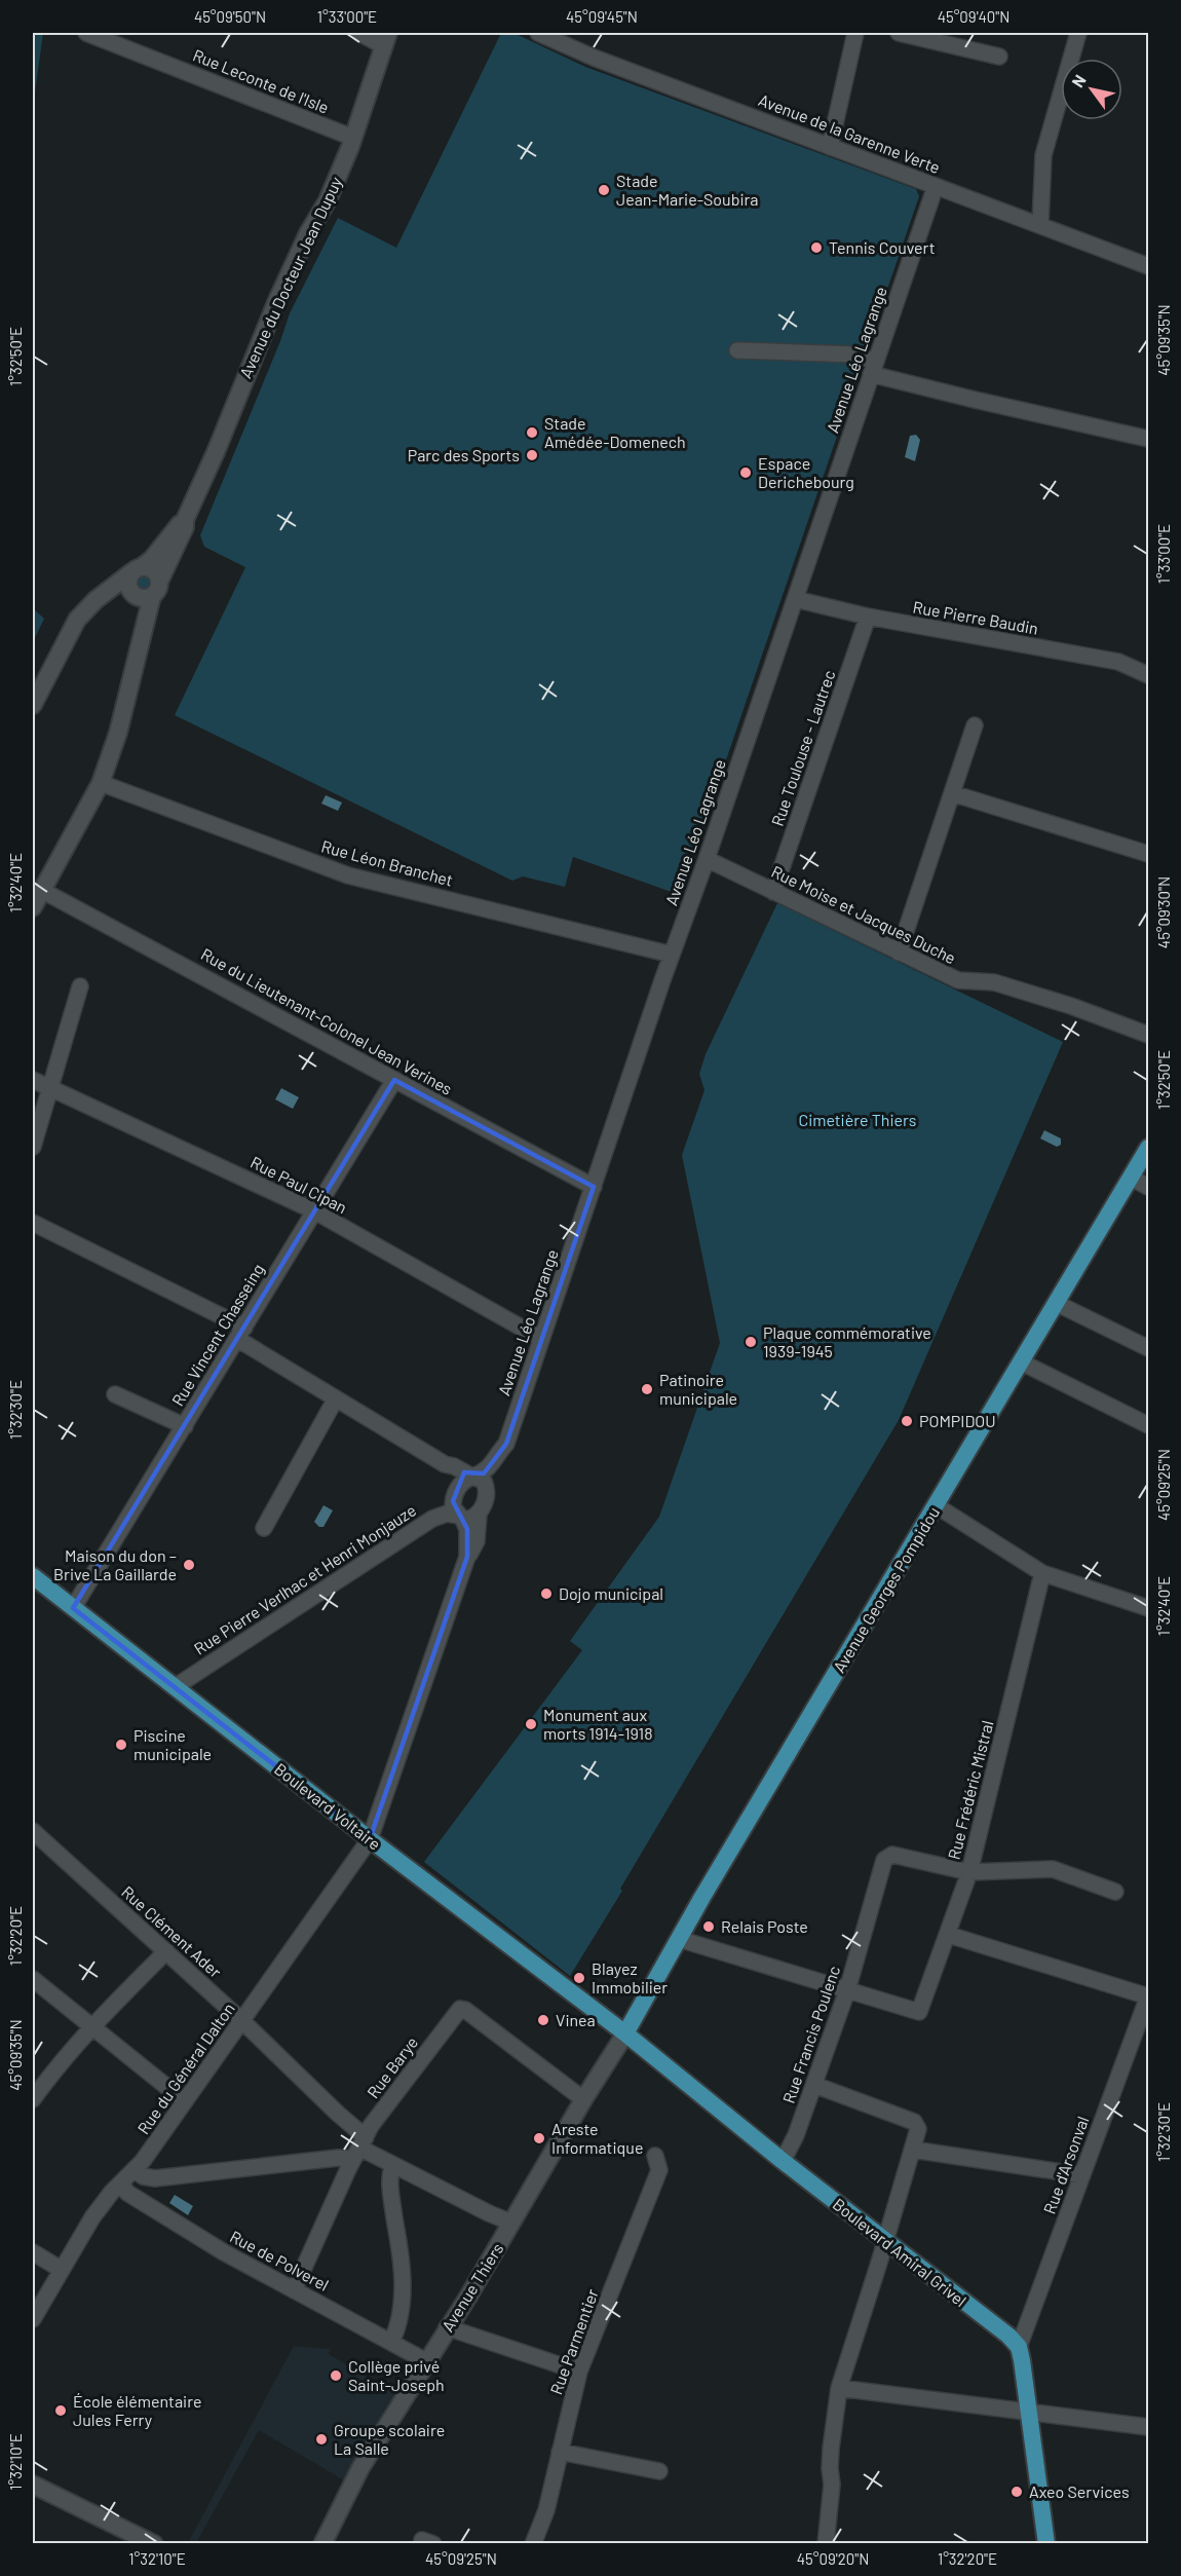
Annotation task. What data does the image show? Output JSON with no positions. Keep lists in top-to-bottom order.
{
  "streets": {
    "main road": ["Avenue Georges Pompidou", "Boulevard Voltaire", "Boulevard Amiral Grivel"],
    "street": [
      "Rue Leconte de l'Isle",
      "Avenue de la Garenne Verte",
      "Avenue du Docteur Jean Dupuy",
      "Avenue Léo Lagrange",
      "Rue Pierre Baudin",
      "Rue Toulouse - Lautrec",
      "Rue Léon Branchet",
      "Rue Moise et Jacques Duche",
      "Rue du Lieutenant-Colonel Jean Verines",
      "Rue Paul Cipan",
      "Rue Vincent Chasseing",
      "Rue Pierre Verlhac et Henri Monjauze",
      "Rue Frédéric Mistral",
      "Rue Clément Ader",
      "Rue Francis Poulenc",
      "Rue Barye",
      "Rue du Général Dalton",
      "Rue d'Arsonval",
      "Rue de Polverel",
      "Avenue Thiers",
      "Rue Parmentier"
    ]
  },
  "crossings": [
    ["Rue Leconte de l'Isle", "Avenue du Docteur Jean Dupuy"],
    ["Avenue de la Garenne Verte", "Avenue Léo Lagrange"],
    ["Avenue du Docteur Jean Dupuy", "Rue Léon Branchet"],
    ["Avenue du Docteur Jean Dupuy", "Rue du Lieutenant-Colonel Jean Verines"],
    ["Avenue Léo Lagrange", "Rue Pierre Baudin"],
    ["Avenue Léo Lagrange", "Rue Léon Branchet"],
    ["Avenue Léo Lagrange", "Rue Moise et Jacques Duche"],
    ["Avenue Léo Lagrange", "Rue du Lieutenant-Colonel Jean Verines"],
    ["Avenue Léo Lagrange", "Rue Paul Cipan"],
    ["Avenue Léo Lagrange", "Rue Pierre Verlhac et Henri Monjauze"],
    ["Rue Pierre Baudin", "Rue Toulouse - Lautrec"],
    ["Rue Toulouse - Lautrec", "Rue Moise et Jacques Duche"],
    ["Rue du Lieutenant-Colonel Jean Verines", "Rue Vincent Chasseing"],
    ["Rue Paul Cipan", "Rue Vincent Chasseing"],
    ["Rue Vincent Chasseing", "Boulevard Voltaire"],
    ["Rue Pierre Verlhac et Henri Monjauze", "Boulevard Voltaire"],
    ["Avenue Georges Pompidou", "Boulevard Voltaire"],
    ["Avenue Georges Pompidou", "Boulevard Amiral Grivel"],
    ["Avenue Georges Pompidou", "Avenue Thiers"],
    ["Rue Frédéric Mistral", "Rue Francis Poulenc"],
    ["Boulevard Voltaire", "Rue du Général Dalton"],
    ["Boulevard Voltaire", "Boulevard Amiral Grivel"],
    ["Boulevard Voltaire", "Avenue Thiers"],
    ["Rue Clément Ader", "Rue Barye"],
    ["Rue Clément Ader", "Rue du Général Dalton"],
    ["Rue Clément Ader", "Avenue Thiers"],
    ["Rue Francis Poulenc", "Boulevard Amiral Grivel"],
    ["Rue Barye", "Rue de Polverel"],
    ["Rue Barye", "Avenue Thiers"],
    ["Rue du Général Dalton", "Rue de Polverel"],
    ["Rue d'Arsonval", "Boulevard Amiral Grivel"],
    ["Boulevard Amiral Grivel", "Avenue Thiers"],
    ["Rue de Polverel", "Avenue Thiers"]
  ],
  "parks": ["Cimetière Thiers"],
  "places": [
    "Stade Jean-Marie-Soubira",
    "Tennis Couvert",
    "Stade Amédée-Domenech",
    "Parc des Sports",
    "Espace Derichebourg",
    "Plaque commémorative 1939-1945",
    "Patinoire municipale",
    "POMPIDOU",
    "Maison du don – Brive La Gaillarde",
    "Dojo municipal",
    "Monument aux morts 1914-1918",
    "Piscine municipale",
    "Relais Poste",
    "Blayez Immobilier",
    "Vinea",
    "Areste Informatique",
    "Collège privé Saint-Joseph",
    "École élémentaire Jules Ferry",
    "Groupe scolaire La Salle",
    "Axeo Services"
  ],
  "north": "top left",
  "coordinates": [
    "45°09'50\"N",
    "1°33'00\"E",
    "45°09'45\"N",
    "45°09'40\"N",
    "45°09'35\"N",
    "1°32'50\"E",
    "1°32'40\"E",
    "45°09'30\"N",
    "1°32'30\"E",
    "45°09'25\"N",
    "1°32'20\"E",
    "1°32'10\"E",
    "45°09'20\"N"
  ]
}
